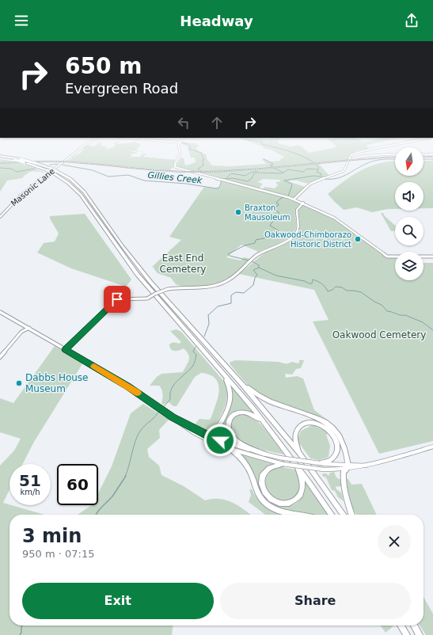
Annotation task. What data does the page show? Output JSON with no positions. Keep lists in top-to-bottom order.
{
  "streets": {
    "street": ["Masonic Lane"]
  },
  "water": ["Gillies Creek"],
  "parks": ["East End Cemetery", "Oakwood Cemetery"],
  "places": ["Braxton Mausoleum", "Oakwood-Chimborazo Historic District", "Dabbs House Museum"],
  "north": "bottom",
  "page": {
    "header": "Headway",
    "turn": ["650 m", "Evergreen Road"],
    "speed": "51 km/h",
    "limit": "60",
    "heading": ["3 min", "950 m · 07:15"],
    "buttons": ["Exit", "Share"]
  }
}
